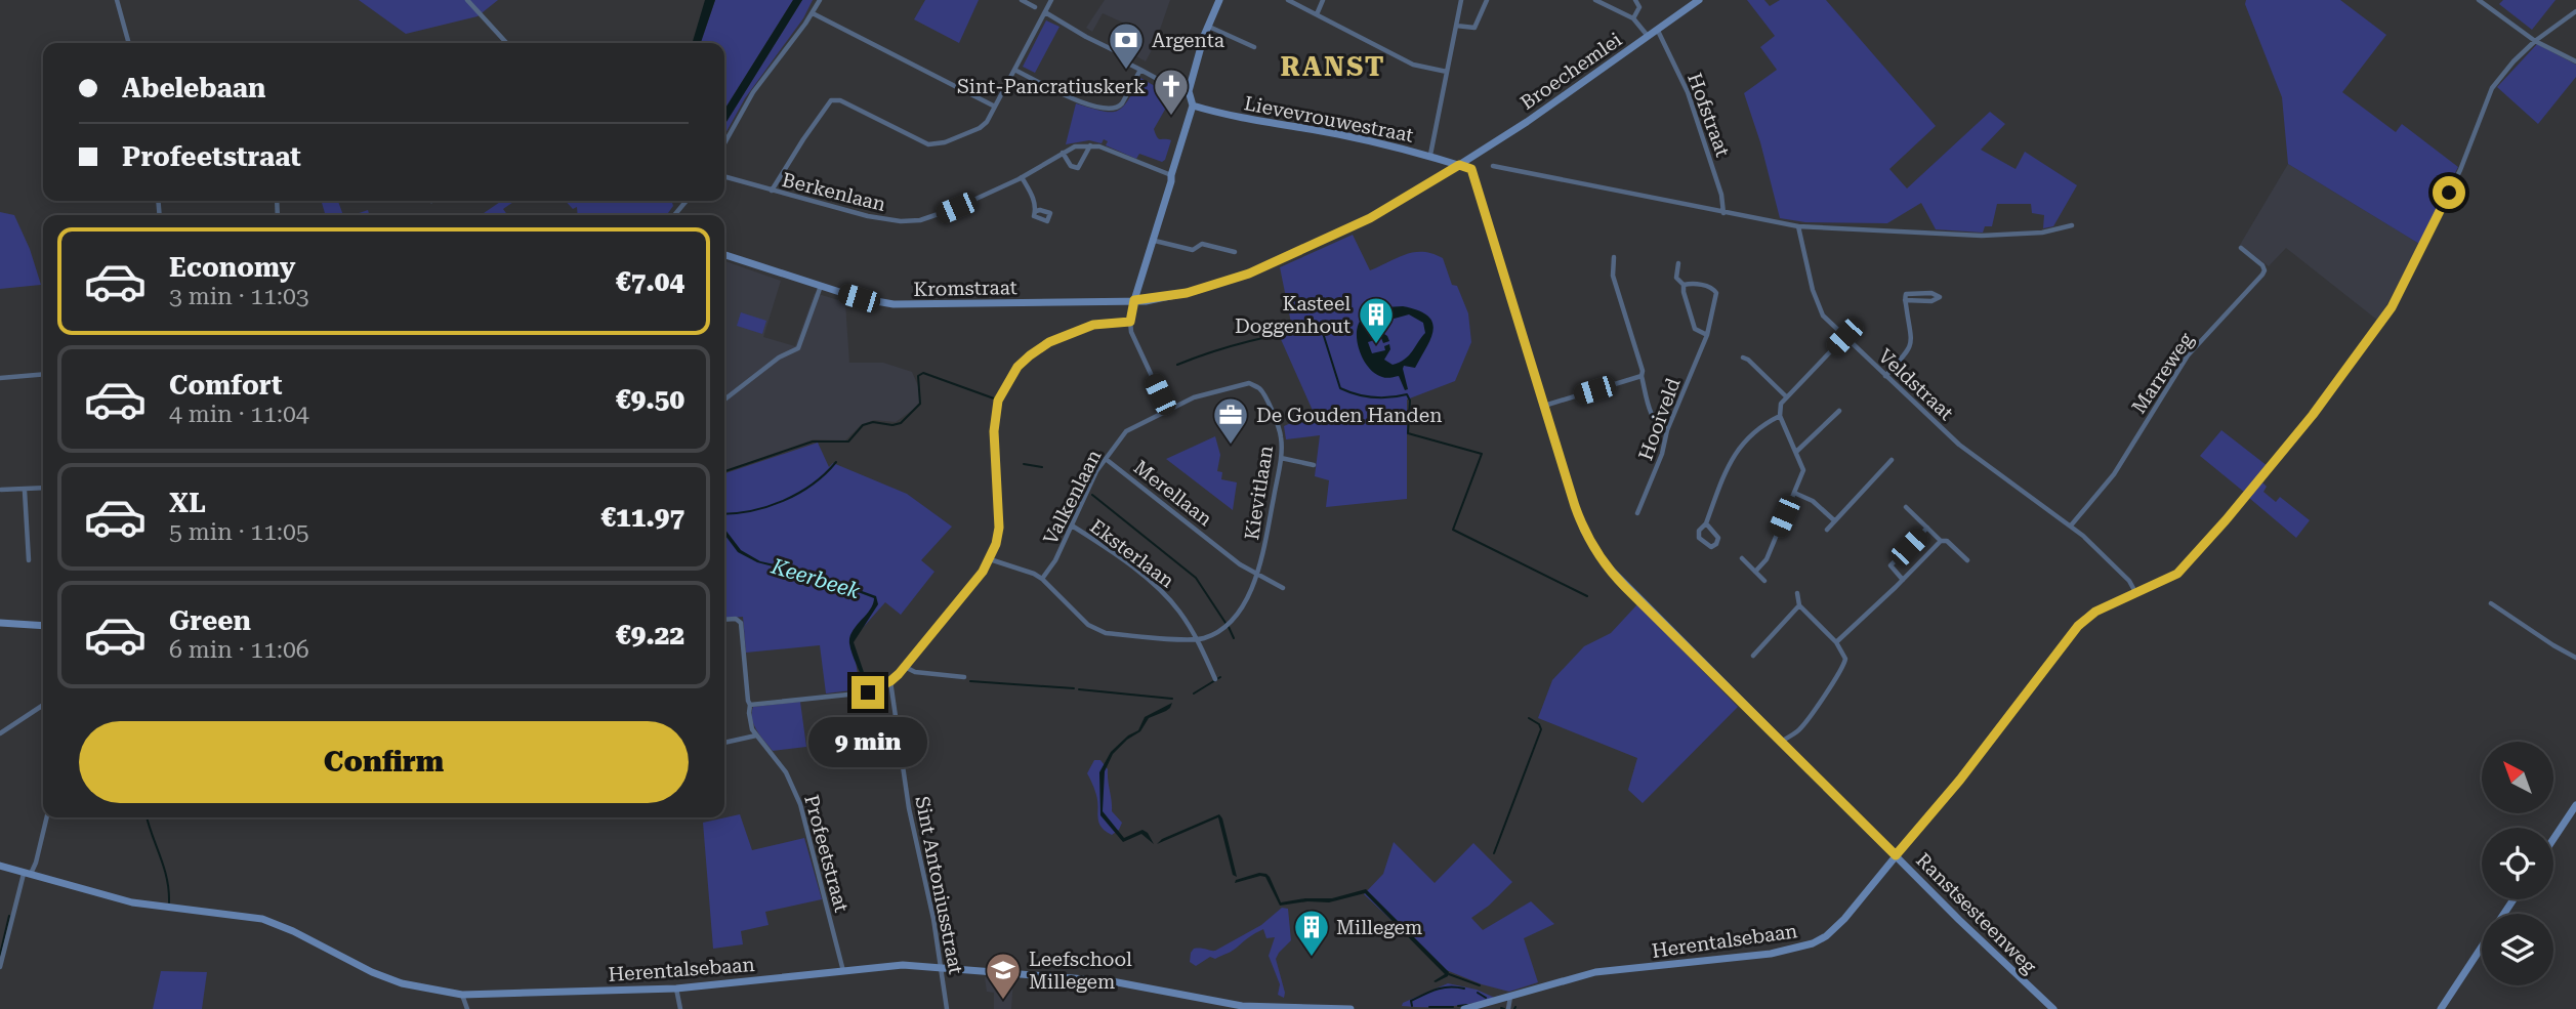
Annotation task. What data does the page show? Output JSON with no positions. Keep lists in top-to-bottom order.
{
  "streets": {
    "street": [
      "Broechemlei",
      "Hofstraat",
      "Lievevrouwestraat",
      "Berkenlaan",
      "Kromstraat",
      "Marreweg",
      "Veldstraat",
      "Hooiveld",
      "Merellaan",
      "Kievitlaan",
      "Valkenlaan",
      "Eksterlaan",
      "Profeetstraat",
      "Sint Antoniusstraat",
      "Ranstsesteenweg",
      "Herentalsebaan"
    ]
  },
  "crossings": [
    ["Broechemlei", "Hofstraat"],
    ["Broechemlei", "Lievevrouwestraat"],
    ["Broechemlei", "Kromstraat"],
    ["Broechemlei", "Ranstsesteenweg"],
    ["Lievevrouwestraat", "Ranstsesteenweg"],
    ["Marreweg", "Veldstraat"],
    ["Veldstraat", "Herentalsebaan"],
    ["Merellaan", "Kievitlaan"],
    ["Merellaan", "Valkenlaan"],
    ["Kievitlaan", "Valkenlaan"],
    ["Kievitlaan", "Eksterlaan"],
    ["Valkenlaan", "Eksterlaan"],
    ["Profeetstraat", "Herentalsebaan"],
    ["Sint Antoniusstraat", "Herentalsebaan"],
    ["Ranstsesteenweg", "Herentalsebaan"]
  ],
  "districts": ["RANST"],
  "water": ["Keerbeek"],
  "places": {
    "bank": ["Argenta"],
    "church": ["Sint-Pancratiuskerk"],
    "building": ["Kasteel Doggenhout", "Millegem"],
    "office": ["De Gouden Handen"],
    "school or university": ["Leefschool Millegem"]
  },
  "north": "top left",
  "page": {
    "banner": ["Abelebaan", "Profeetstraat"],
    "list": [
      {
        "name": "Economy",
        "note": "3 min · 11:03",
        "value": "€7.04"
      },
      {
        "name": "Comfort",
        "note": "4 min · 11:04",
        "value": "€9.50"
      },
      {
        "name": "XL",
        "note": "5 min · 11:05",
        "value": "€11.97"
      },
      {
        "name": "Green",
        "note": "6 min · 11:06",
        "value": "€9.22"
      }
    ],
    "buttons": "Confirm",
    "bubble": "9 min"
  }
}
